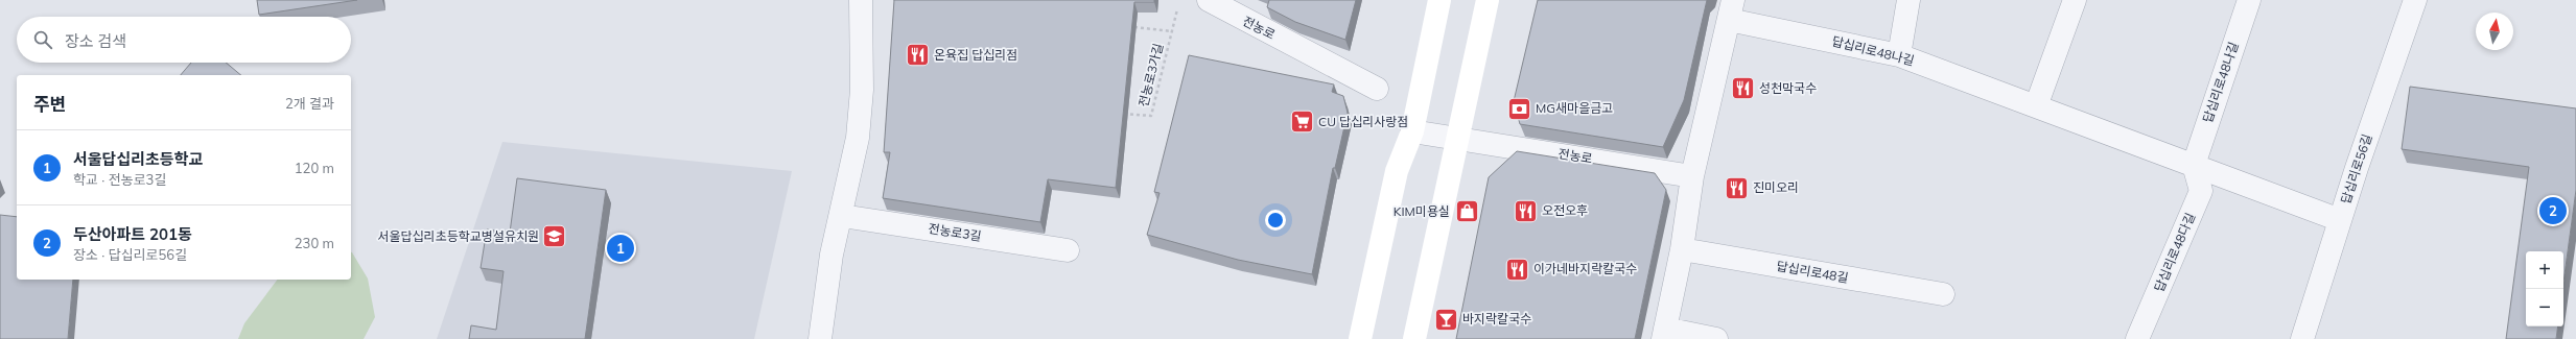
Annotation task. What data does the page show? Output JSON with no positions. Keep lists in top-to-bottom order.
{
  "streets": {
    "street": [
      "전농로",
      "답십리로48나길",
      "답십리로56길",
      "전농로3길",
      "답십리로48다길",
      "답십리로48길"
    ],
    "path": ["전농로3가길"]
  },
  "crossings": [
    ["답십리로48나길", "답십리로56길"],
    ["답십리로48나길", "답십리로48다길"]
  ],
  "places": {
    "restaurant": [
      "온육집 답십리점",
      "성천막국수",
      "진미오리",
      "오전오후",
      "이가네바지락칼국수"
    ],
    "bank": ["MG새마을금고"],
    "supermarket": ["CU 답십리사랑점"],
    "shop": ["KIM미용실"],
    "school or university": ["서울답십리초등학교병설유치원"],
    "bar": ["바지락칼국수"]
  },
  "north": "top",
  "page": {
    "search": "장소 검색",
    "heading": ["주변", "2개 결과"],
    "list": [
      {
        "mark": "1",
        "name": "서울답십리초등학교",
        "note": "학교 · 전농로3길",
        "value": "120 m"
      },
      {
        "mark": "2",
        "name": "두산아파트 201동",
        "note": "장소 · 답십리로56길",
        "value": "230 m"
      }
    ],
    "pins": ["2", "1"],
    "map_buttons": ["+", "−"]
  }
}
